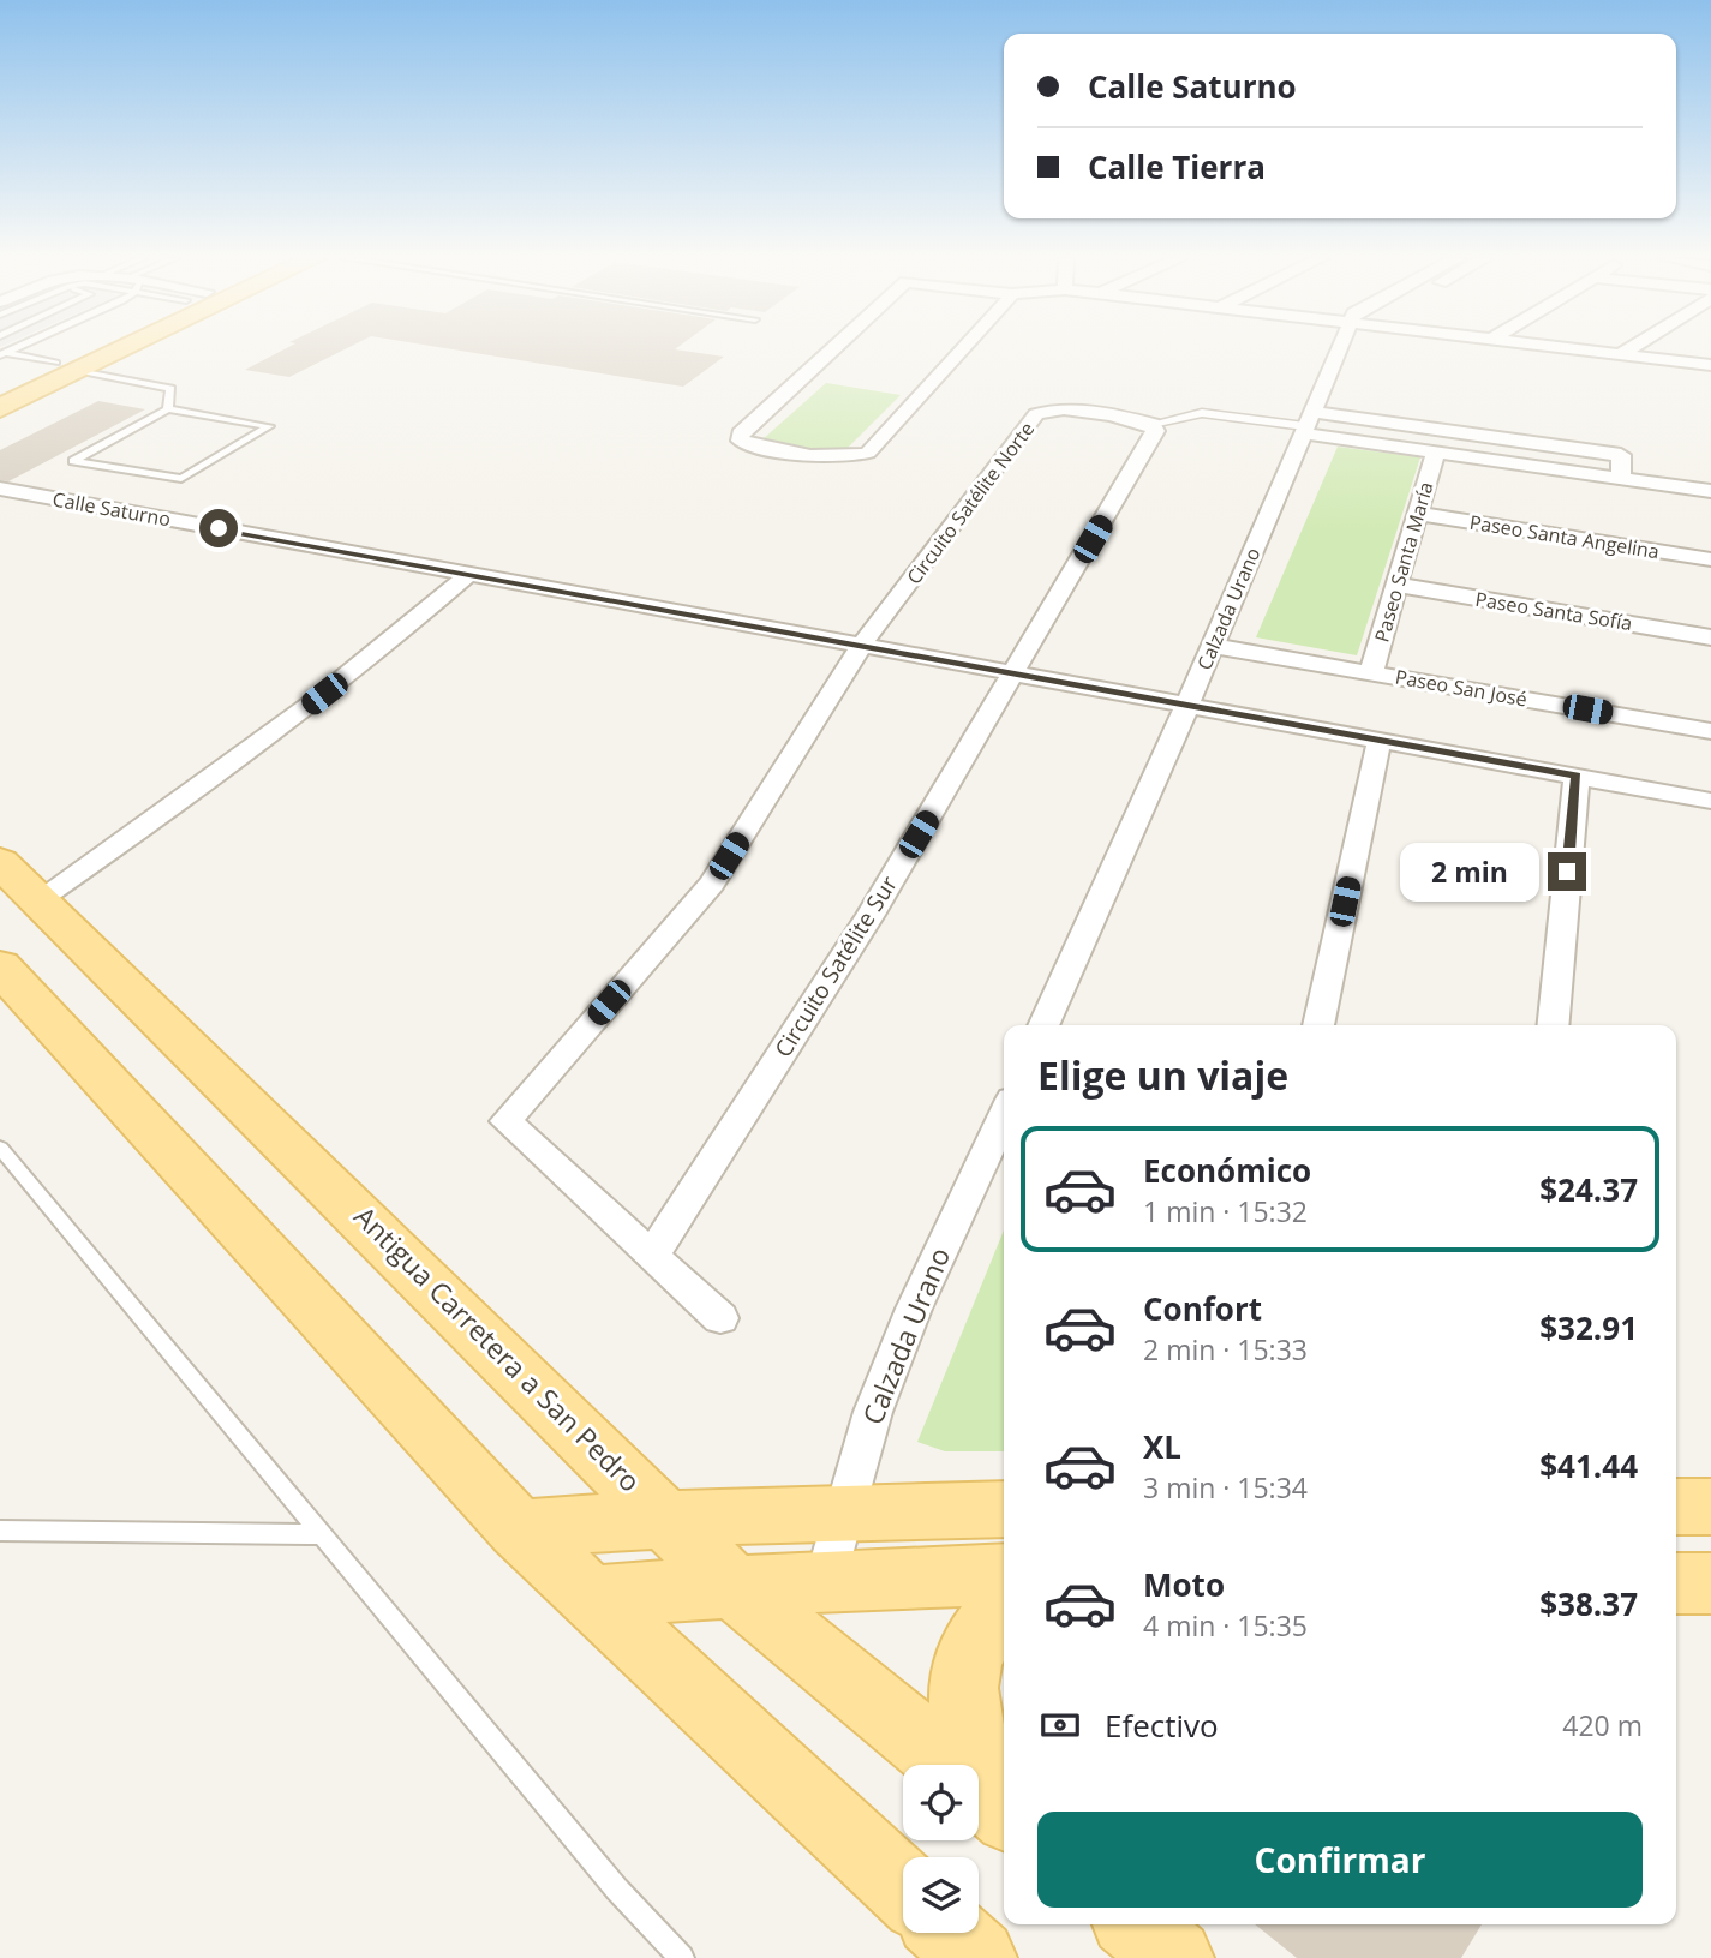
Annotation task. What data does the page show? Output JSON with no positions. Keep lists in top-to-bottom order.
{
  "streets": {
    "main road": ["Antigua Carretera a San Pedro"],
    "street": [
      "Circuito Satélite Norte",
      "Calle Saturno",
      "Paseo Santa Angelina",
      "Paseo Santa María",
      "Calzada Urano",
      "Paseo Santa Sofía",
      "Paseo San José",
      "Circuito Satélite Sur"
    ]
  },
  "crossings": [
    ["Circuito Satélite Norte", "Calle Saturno"],
    ["Circuito Satélite Norte", "Calzada Urano"],
    ["Calle Saturno", "Calzada Urano"],
    ["Calle Saturno", "Circuito Satélite Sur"],
    ["Paseo Santa Angelina", "Paseo Santa María"],
    ["Paseo Santa María", "Paseo Santa Sofía"],
    ["Paseo Santa María", "Paseo San José"],
    ["Calzada Urano", "Paseo San José"]
  ],
  "page": {
    "banner": ["Calle Saturno", "Calle Tierra"],
    "bubble": "2 min",
    "heading": "Elige un viaje",
    "list": [
      {
        "name": "Económico",
        "note": "1 min · 15:32",
        "value": "$24.37"
      },
      {
        "name": "Confort",
        "note": "2 min · 15:33",
        "value": "$32.91"
      },
      {
        "name": "XL",
        "note": "3 min · 15:34",
        "value": "$41.44"
      },
      {
        "name": "Moto",
        "note": "4 min · 15:35",
        "value": "$38.37"
      }
    ],
    "pay": ["Efectivo", "420 m"],
    "buttons": "Confirmar"
  }
}
